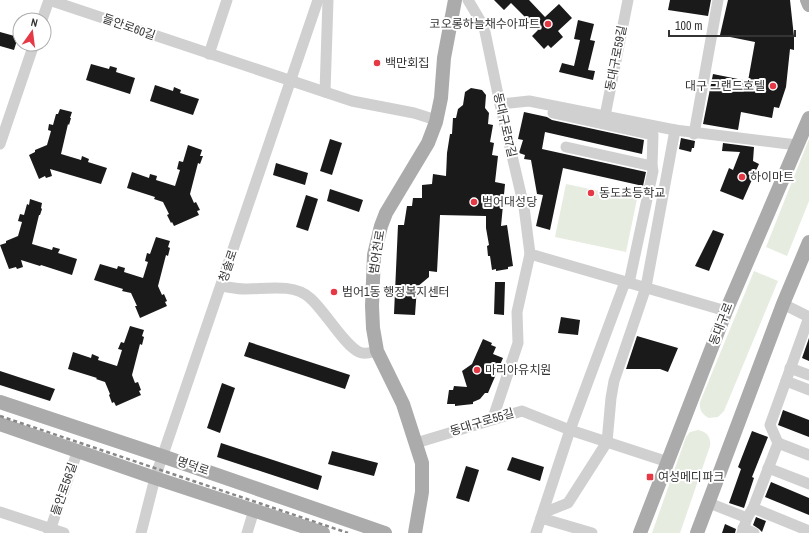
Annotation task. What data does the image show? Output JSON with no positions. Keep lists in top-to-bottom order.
{
  "streets": {
    "main road": ["범어천로", "동대구로", "명덕로"],
    "street": [
      "들안로60길",
      "동대구로59길",
      "동대구로57길",
      "청솔로",
      "동대구로55길",
      "들안로56길"
    ]
  },
  "crossings": [
    ["들안로60길", "범어천로"],
    ["들안로60길", "청솔로"],
    ["동대구로57길", "동대구로55길"],
    ["범어천로", "동대구로55길"],
    ["청솔로", "명덕로"],
    ["동대구로", "동대구로55길"],
    ["명덕로", "들안로56길"]
  ],
  "places": {
    "other": [
      "코오롱하늘채수아파트",
      "백만회집",
      "대구 그랜드호텔",
      "하이마트",
      "동도초등학교",
      "범어대성당",
      "범어1동 행정복지센터",
      "마리아유치원"
    ],
    "transit": ["여성메디파크"]
  },
  "scale_bar": "100 m",
  "north": "top"
}
